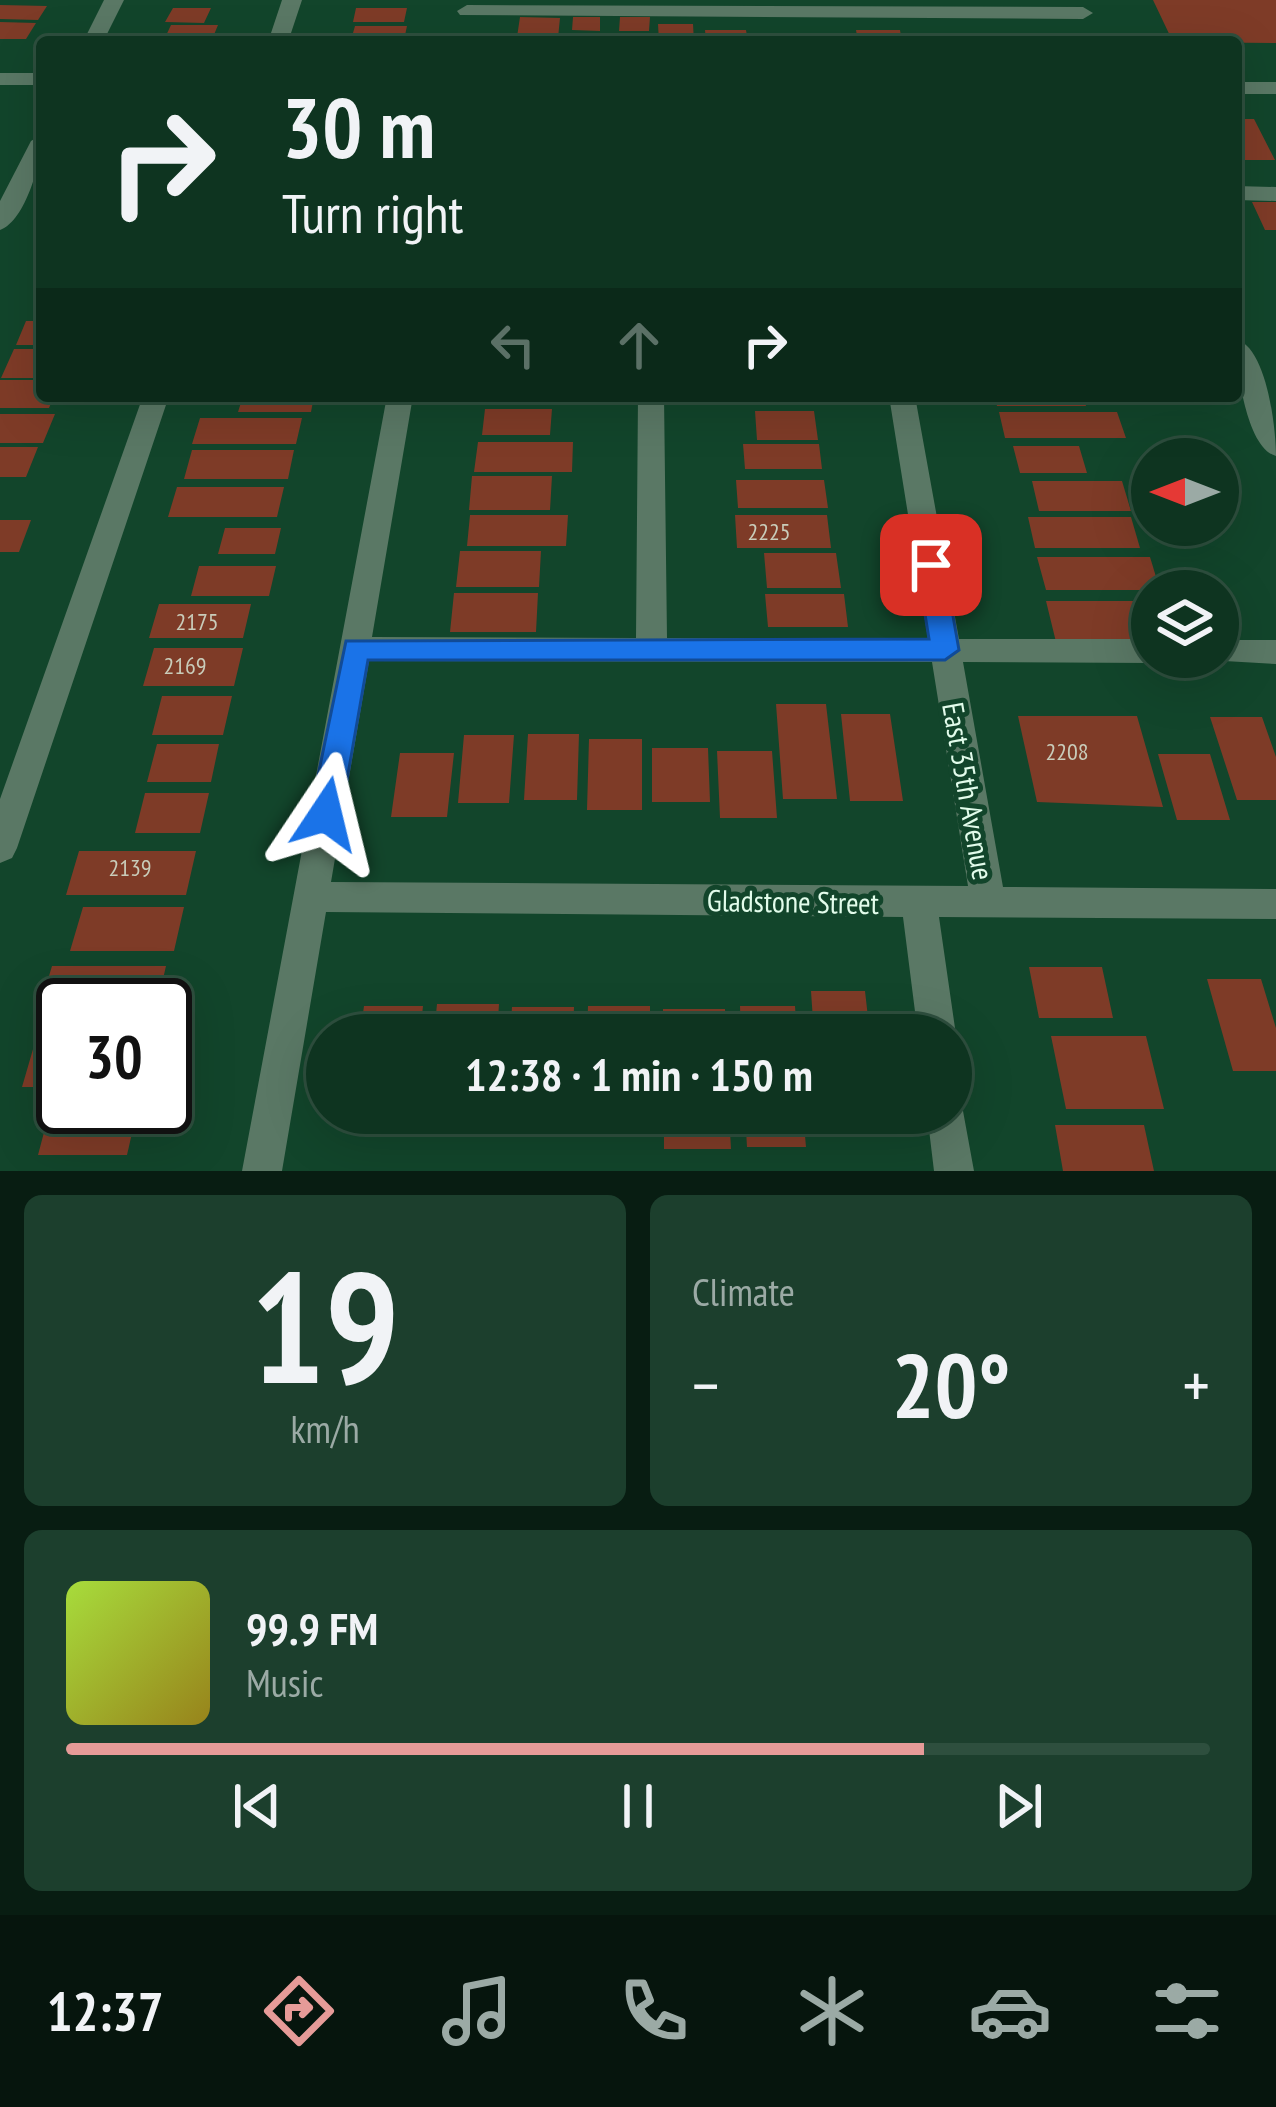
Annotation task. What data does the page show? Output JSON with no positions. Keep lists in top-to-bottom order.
{
  "streets": {
    "street": ["East 35th Avenue", "Gladstone Street"]
  },
  "crossings": [
    ["East 35th Avenue", "Gladstone Street"]
  ],
  "house_numbers": [
    "2225",
    "2175",
    "2169",
    "2208",
    "2139"
  ],
  "north": "left",
  "page": {
    "turn": ["30 m", "Turn right"],
    "limit": "30",
    "trip": "12:38 · 1 min · 150 m",
    "tile": [
      ["19", "km/h"],
      "Climate"
    ],
    "heat": ["−", "20°", "+"],
    "song": ["99.9 FM", "Music"],
    "tabs": "12:37"
  }
}
